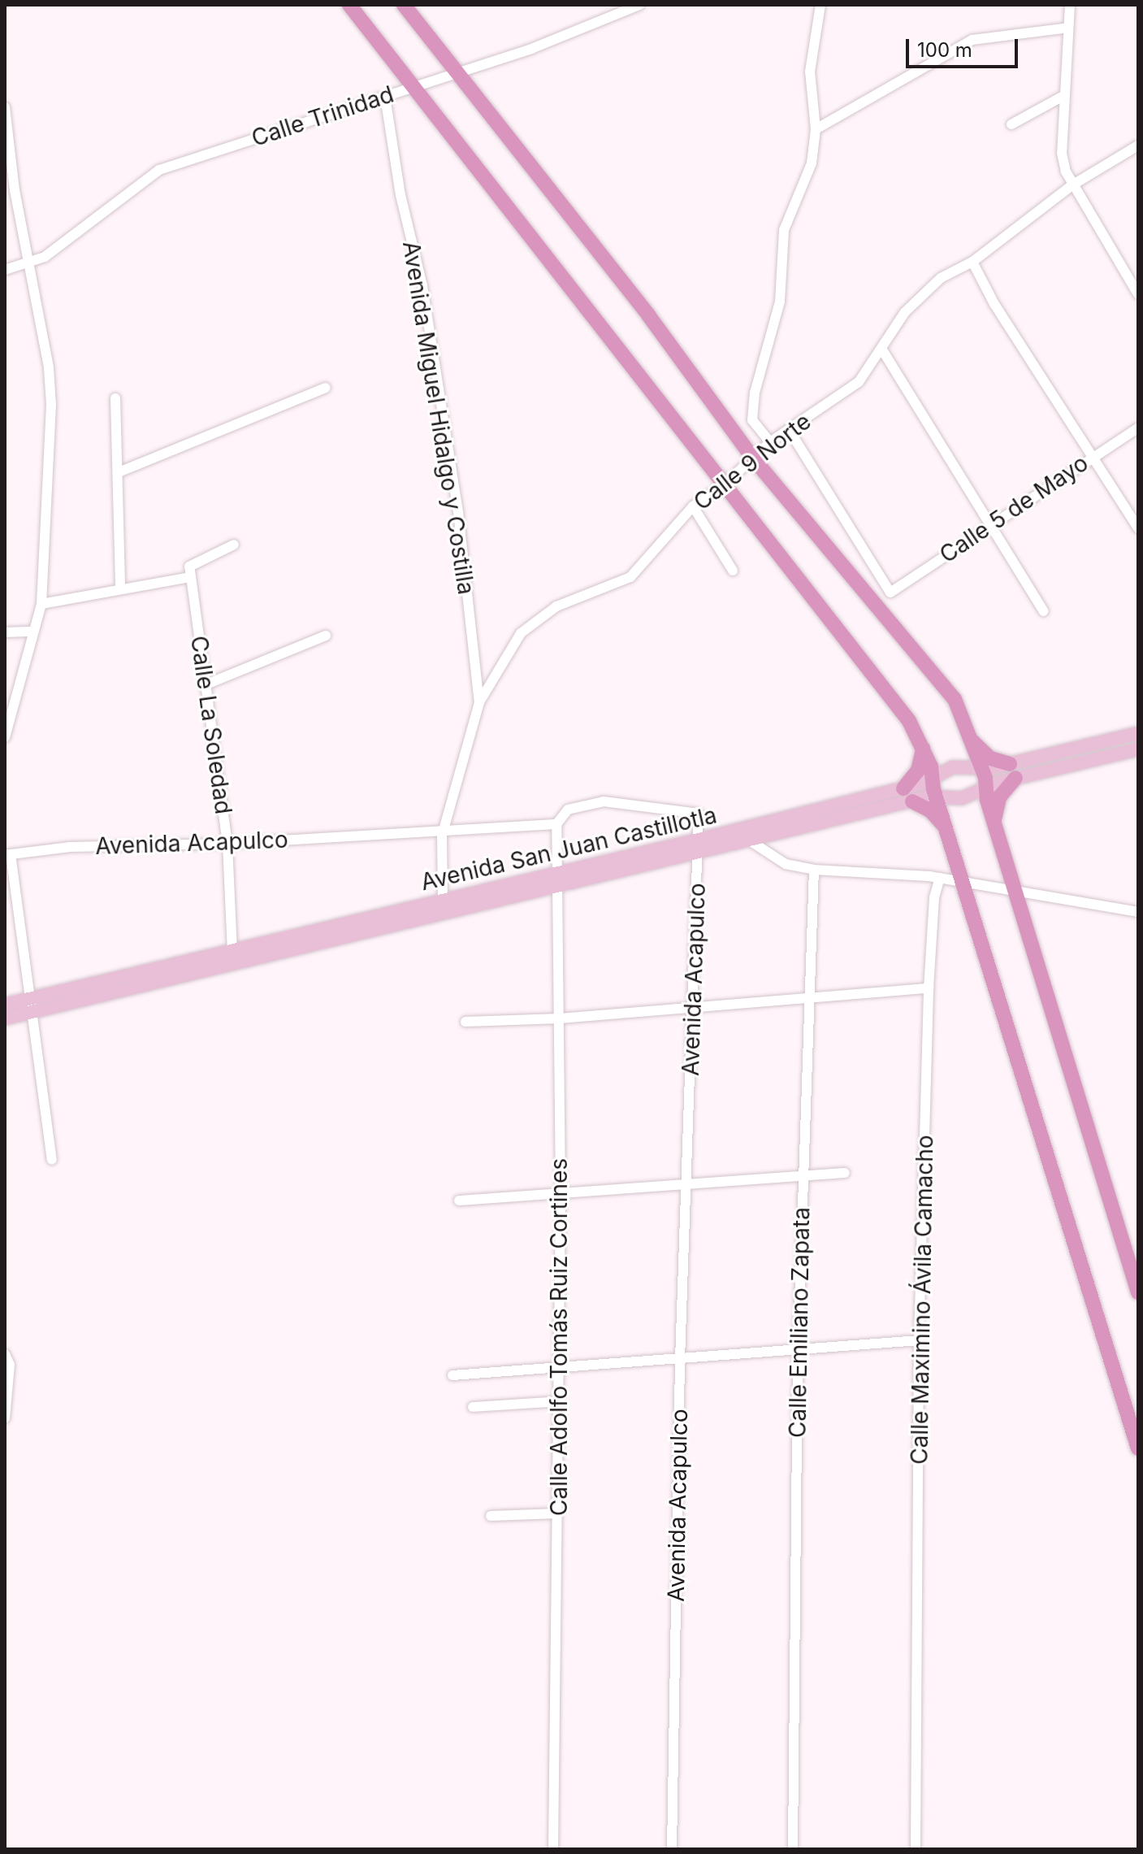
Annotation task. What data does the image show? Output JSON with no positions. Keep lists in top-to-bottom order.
{
  "streets": {
    "main road": ["Avenida San Juan Castillotla"],
    "street": [
      "Calle Trinidad",
      "Avenida Miguel Hidalgo y Costilla",
      "Calle 9 Norte",
      "Calle 5 de Mayo",
      "Calle La Soledad",
      "Avenida Acapulco",
      "Calle Maximino Ávila Camacho",
      "Calle Emiliano Zapata",
      "Calle Adolfo Tomás Ruiz Cortines"
    ]
  },
  "crossings": [
    ["Calle Trinidad", "Avenida Miguel Hidalgo y Costilla"],
    ["Avenida Miguel Hidalgo y Costilla", "Calle 9 Norte"],
    ["Calle 9 Norte", "Calle 5 de Mayo"],
    ["Calle 9 Norte", "Avenida Acapulco"],
    ["Calle 9 Norte", "Avenida San Juan Castillotla"],
    ["Calle La Soledad", "Avenida Acapulco"],
    ["Calle La Soledad", "Avenida San Juan Castillotla"],
    ["Avenida Acapulco", "Avenida San Juan Castillotla"],
    ["Avenida Acapulco", "Calle Adolfo Tomás Ruiz Cortines"],
    ["Avenida San Juan Castillotla", "Calle Adolfo Tomás Ruiz Cortines"]
  ],
  "scale_bar": "100 m"
}
